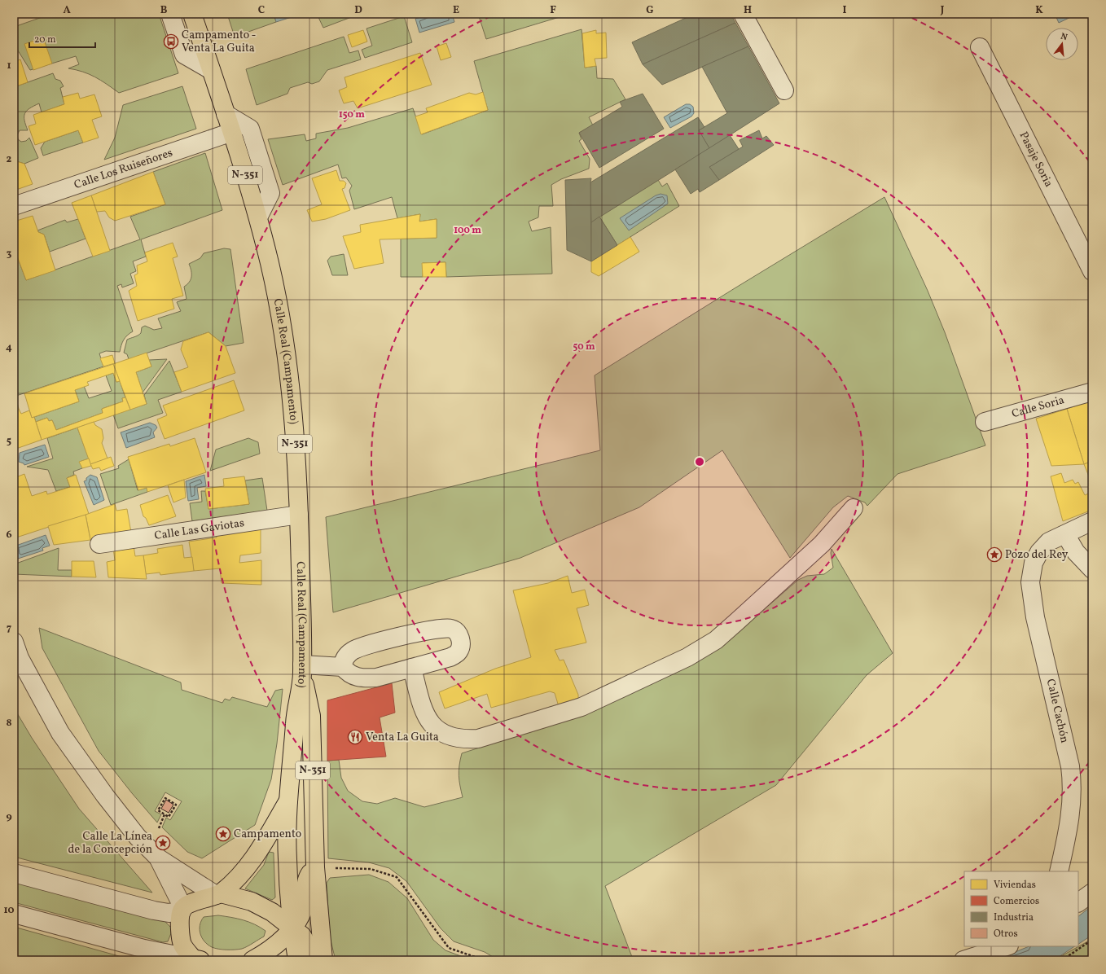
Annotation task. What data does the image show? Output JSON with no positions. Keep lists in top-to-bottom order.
{
  "streets": {
    "highway": ["N-351", "Calle Real (Campamento)"],
    "street": [
      "Pasaje Soria",
      "Calle Los Ruiseñores",
      "Calle Soria",
      "Calle Las Gaviotas",
      "Calle Cachón"
    ]
  },
  "crossings": [
    ["Calle Los Ruiseñores", "Calle Real (Campamento)"],
    ["N-351", "Calle Real (Campamento)"],
    ["Calle Real (Campamento)", "Calle Las Gaviotas"]
  ],
  "places": {
    "bus stop": ["Campamento - Venta La Guita"],
    "place": ["Pozo del Rey", "Campamento", "Calle La Línea de la Concepción"],
    "restaurant": ["Venta La Guita"]
  },
  "legend": [
    "Viviendas",
    "Comercios",
    "Industria",
    "Otros"
  ],
  "scale_bar": "20 m",
  "north": "top",
  "grid": {
    "columns": [
      "A",
      "B",
      "C",
      "D",
      "E",
      "F",
      "G",
      "H",
      "I",
      "J",
      "K"
    ],
    "rows": [
      "1",
      "2",
      "3",
      "4",
      "5",
      "6",
      "7",
      "8",
      "9",
      "10"
    ]
  },
  "rings": ["150 m", "100 m", "50 m"]
}
